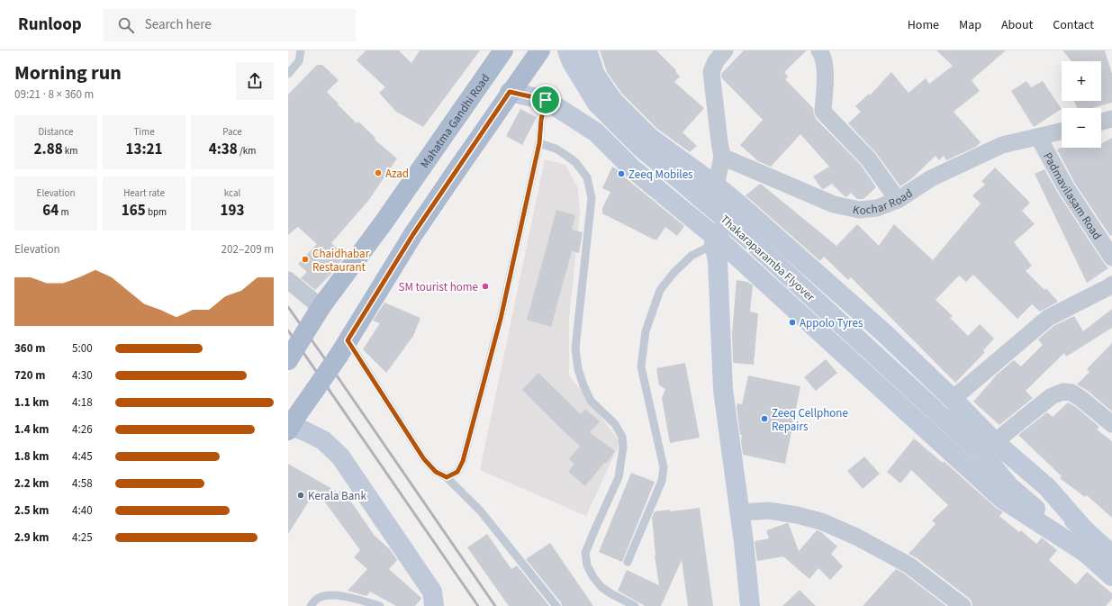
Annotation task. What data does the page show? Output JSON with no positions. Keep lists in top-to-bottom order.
{
  "streets": {
    "main road": ["Mahatma Gandhi Road"],
    "street": ["Padmavilasam Road", "Kochar Road", "Thakaraparamba Flyover"]
  },
  "crossings": [
    ["Padmavilasam Road", "Kochar Road"]
  ],
  "places": [
    "Azad",
    "Zeeq Mobiles",
    "Chaidhabar Restaurant",
    "SM tourist home",
    "Appolo Tyres",
    "Zeeq Cellphone Repairs",
    "Kerala Bank"
  ],
  "page": {
    "header": "Runloop",
    "search": "Search here",
    "nav": [
      "Home",
      "Map",
      "About",
      "Contact"
    ],
    "heading": ["Morning run", "09:21 · 8 × 360 m"],
    "map_buttons": ["+", "−"],
    "stats": [
      ["Distance", "2.88 km"],
      ["Time", "13:21"],
      ["Pace", "4:38 /km"],
      ["Elevation", "64 m"],
      ["Heart rate", "165 bpm"],
      ["kcal", "193"]
    ],
    "chart": ["Elevation", "202–209 m"],
    "list": [
      {
        "name": "360 m",
        "note": "5:00"
      },
      {
        "name": "720 m",
        "note": "4:30"
      },
      {
        "name": "1.1 km",
        "note": "4:18"
      },
      {
        "name": "1.4 km",
        "note": "4:26"
      },
      {
        "name": "1.8 km",
        "note": "4:45"
      },
      {
        "name": "2.2 km",
        "note": "4:58"
      },
      {
        "name": "2.5 km",
        "note": "4:40"
      },
      {
        "name": "2.9 km",
        "note": "4:25"
      }
    ]
  }
}
